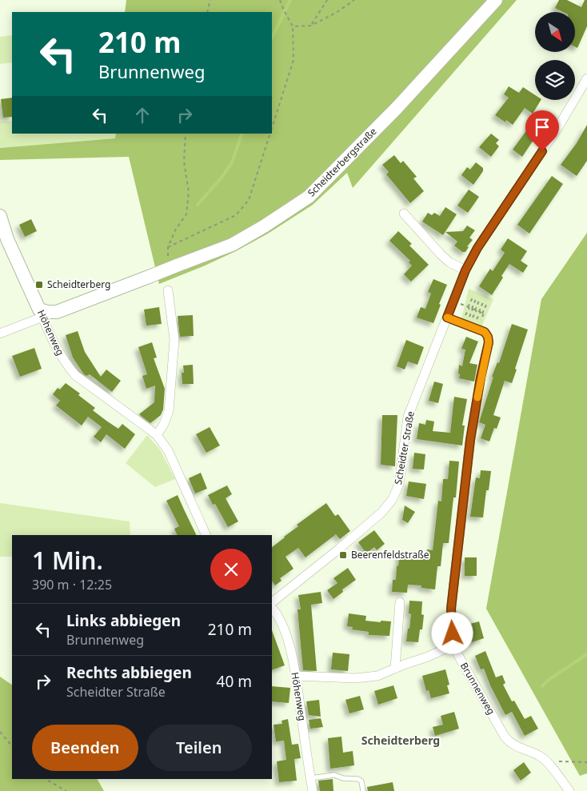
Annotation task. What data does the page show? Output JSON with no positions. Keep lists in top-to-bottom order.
{
  "streets": {
    "street": [
      "Scheidterbergstraße",
      "Höhenweg",
      "Scheidter Straße",
      "Brunnenweg"
    ]
  },
  "crossings": [
    ["Scheidterbergstraße", "Höhenweg"],
    ["Scheidter Straße", "Brunnenweg"]
  ],
  "districts": ["Scheidterberg"],
  "places": {
    "transit": ["Scheidterberg", "Beerenfeldstraße"]
  },
  "north": "bottom right",
  "page": {
    "turn": ["210 m", "Brunnenweg"],
    "heading": ["1 Min.", "390 m · 12:25"],
    "list": [
      {
        "name": "Links abbiegen",
        "note": "Brunnenweg",
        "value": "210 m"
      },
      {
        "name": "Rechts abbiegen",
        "note": "Scheidter Straße",
        "value": "40 m"
      }
    ],
    "buttons": ["Beenden", "Teilen"]
  }
}
